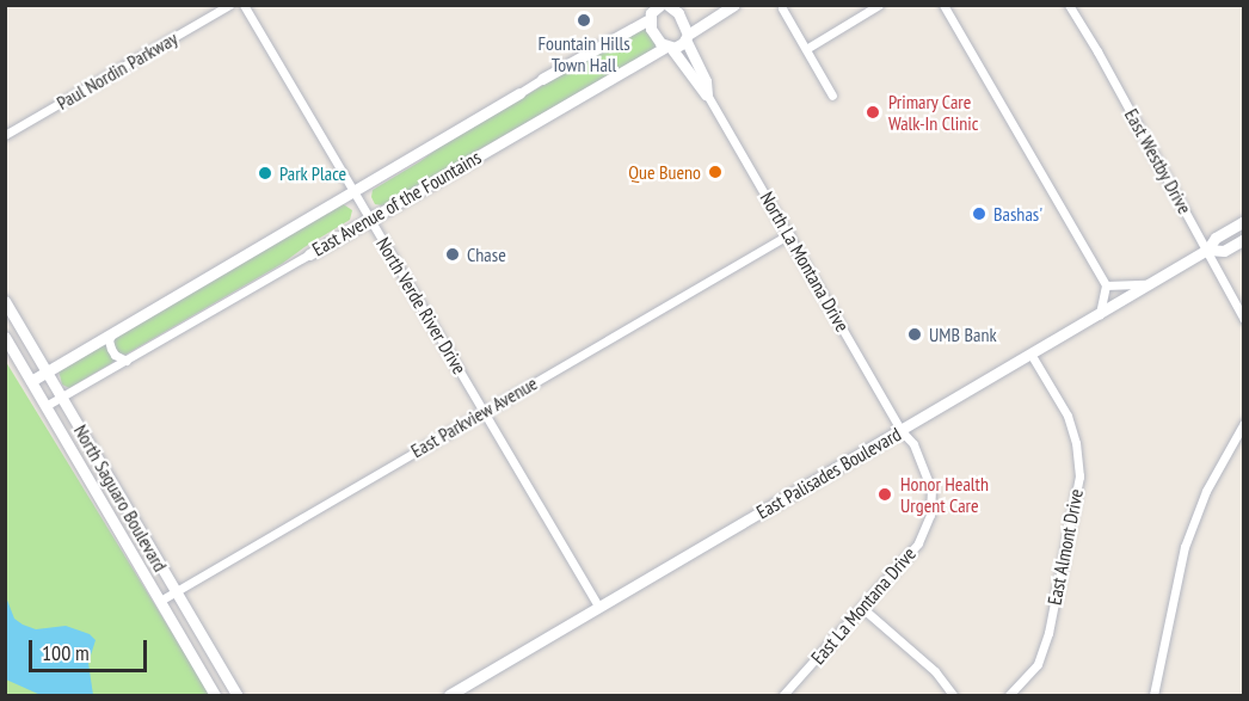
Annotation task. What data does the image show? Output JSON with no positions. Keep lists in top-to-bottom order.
{
  "streets": {
    "street": [
      "Paul Nordin Parkway",
      "East Westby Drive",
      "East Avenue of the Fountains",
      "North La Montana Drive",
      "North Verde River Drive",
      "East Parkview Avenue",
      "East Palisades Boulevard",
      "North Saguaro Boulevard",
      "East Almont Drive",
      "East La Montana Drive"
    ]
  },
  "crossings": [
    ["East Westby Drive", "East Palisades Boulevard"],
    ["East Avenue of the Fountains", "North La Montana Drive"],
    ["East Avenue of the Fountains", "North Verde River Drive"],
    ["East Avenue of the Fountains", "North Saguaro Boulevard"],
    ["North La Montana Drive", "East Parkview Avenue"],
    ["North La Montana Drive", "East Palisades Boulevard"],
    ["North La Montana Drive", "East La Montana Drive"],
    ["North Verde River Drive", "East Parkview Avenue"],
    ["North Verde River Drive", "East Palisades Boulevard"],
    ["East Parkview Avenue", "North Saguaro Boulevard"],
    ["East Palisades Boulevard", "East Almont Drive"],
    ["East Palisades Boulevard", "East La Montana Drive"]
  ],
  "places": [
    "Fountain Hills Town Hall",
    "Primary Care Walk-In Clinic",
    "Que Bueno",
    "Park Place",
    "Bashas'",
    "Chase",
    "UMB Bank",
    "Honor Health Urgent Care"
  ],
  "scale_bar": "100 m"
}
